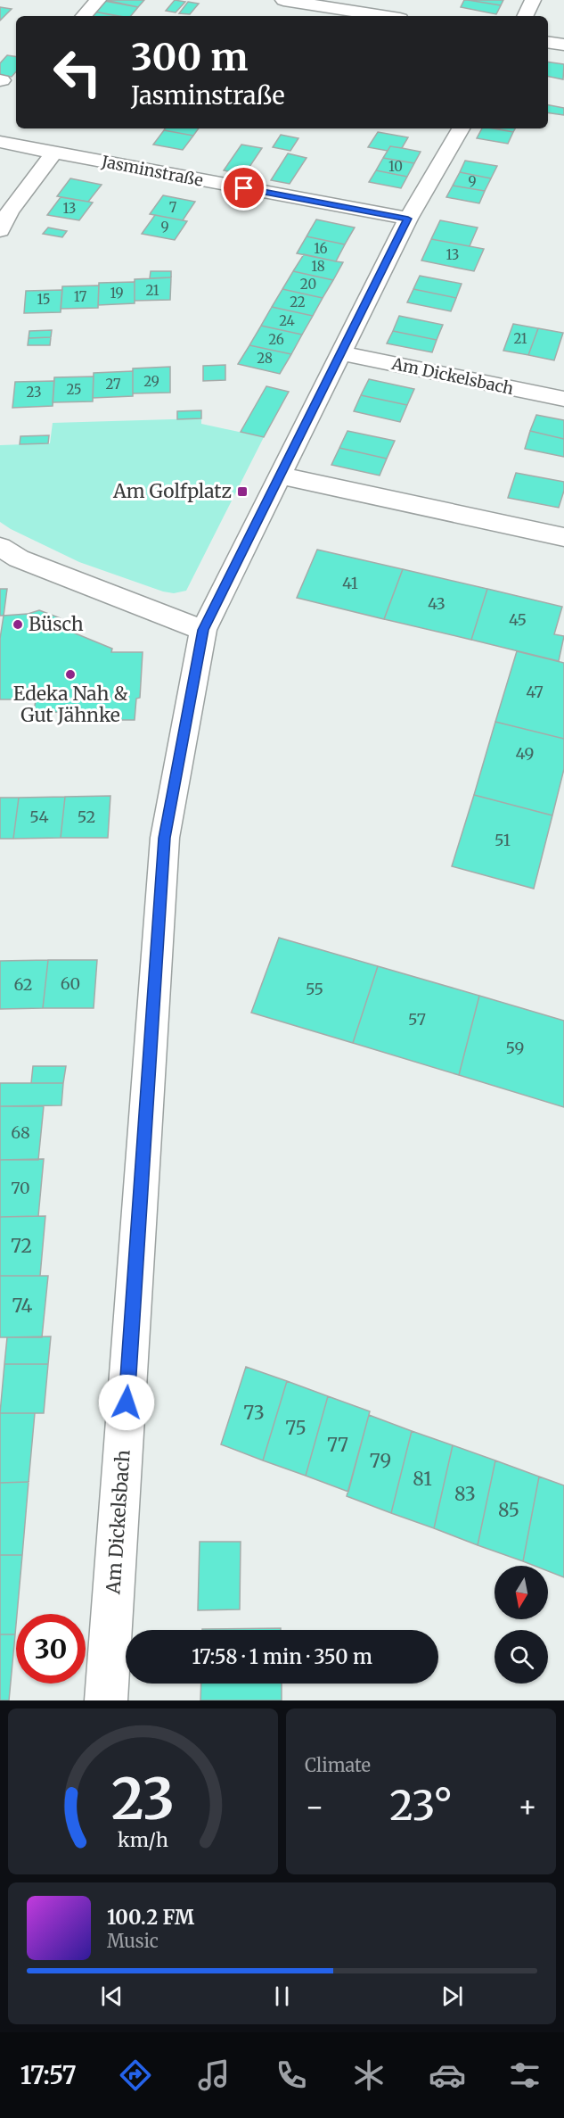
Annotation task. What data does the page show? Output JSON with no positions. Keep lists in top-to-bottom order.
{
  "streets": {
    "street": ["Jasminstraße", "Am Dickelsbach"]
  },
  "crossings": [
    ["Jasminstraße", "Am Dickelsbach"]
  ],
  "places": {
    "transit": ["Am Golfplatz"],
    "other": ["Büsch", "Edeka Nah & Gut Jähnke"]
  },
  "house_numbers": [
    "10",
    "9",
    "7",
    "13",
    "9",
    "16",
    "13",
    "18",
    "20",
    "21",
    "19",
    "17",
    "15",
    "22",
    "24",
    "21",
    "26",
    "28",
    "29",
    "27",
    "25",
    "23",
    "41",
    "43",
    "45",
    "47",
    "49",
    "54",
    "52",
    "51",
    "60",
    "62",
    "55",
    "57",
    "59",
    "68",
    "70",
    "72",
    "74",
    "73",
    "75",
    "77",
    "79",
    "81",
    "83",
    "85"
  ],
  "north": "bottom",
  "page": {
    "turn": ["300 m", "Jasminstraße"],
    "limit": "30",
    "trip": "17:58 · 1 min · 350 m",
    "tile": "Climate",
    "heat": ["−", "23°", "+"],
    "song": ["100.2 FM", "Music"],
    "tabs": "17:57",
    "gauge": ["23", "km/h"]
  }
}
